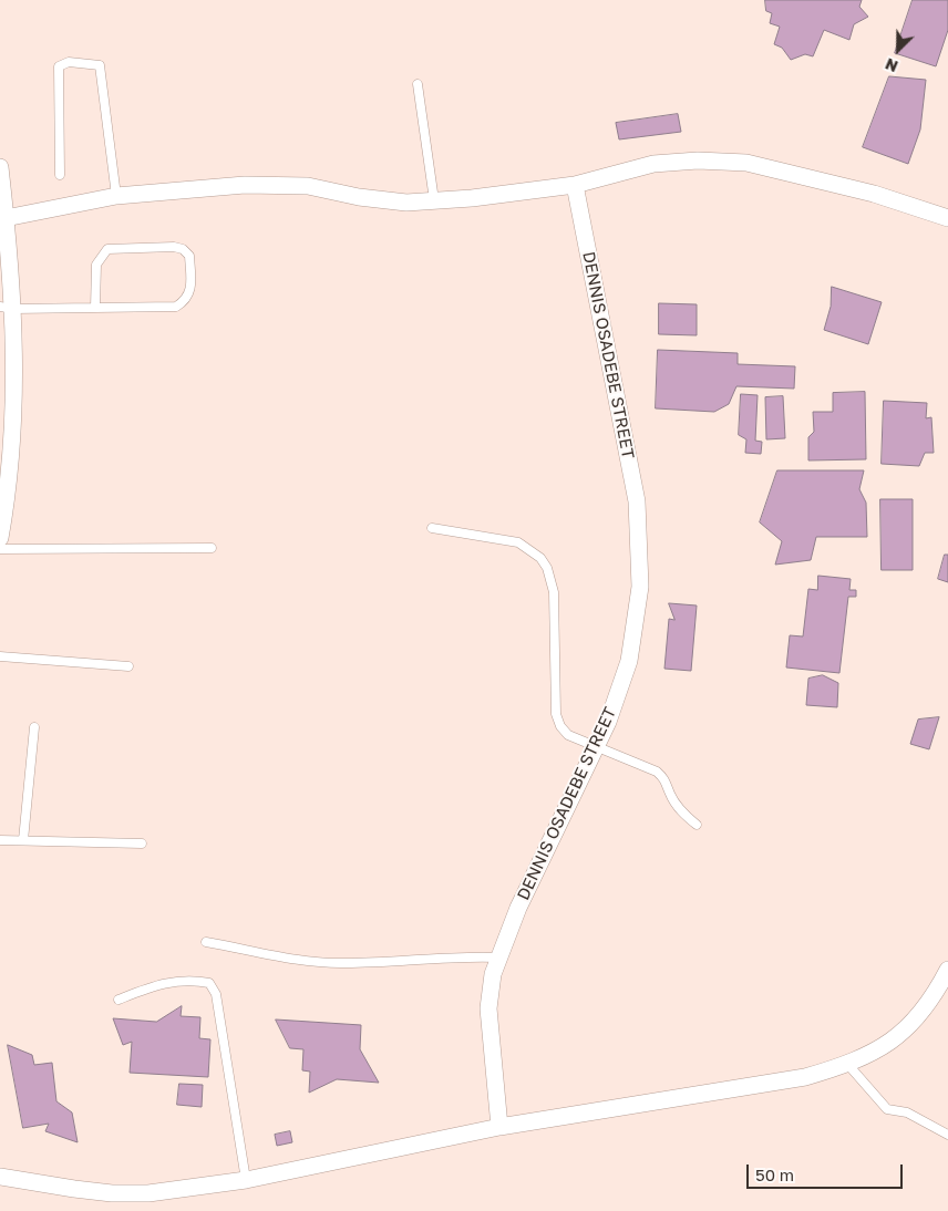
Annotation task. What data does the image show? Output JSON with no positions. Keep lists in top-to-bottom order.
{
  "streets": {
    "street": ["DENNIS OSADEBE STREET"]
  },
  "scale_bar": "50 m",
  "north": "bottom left"
}
